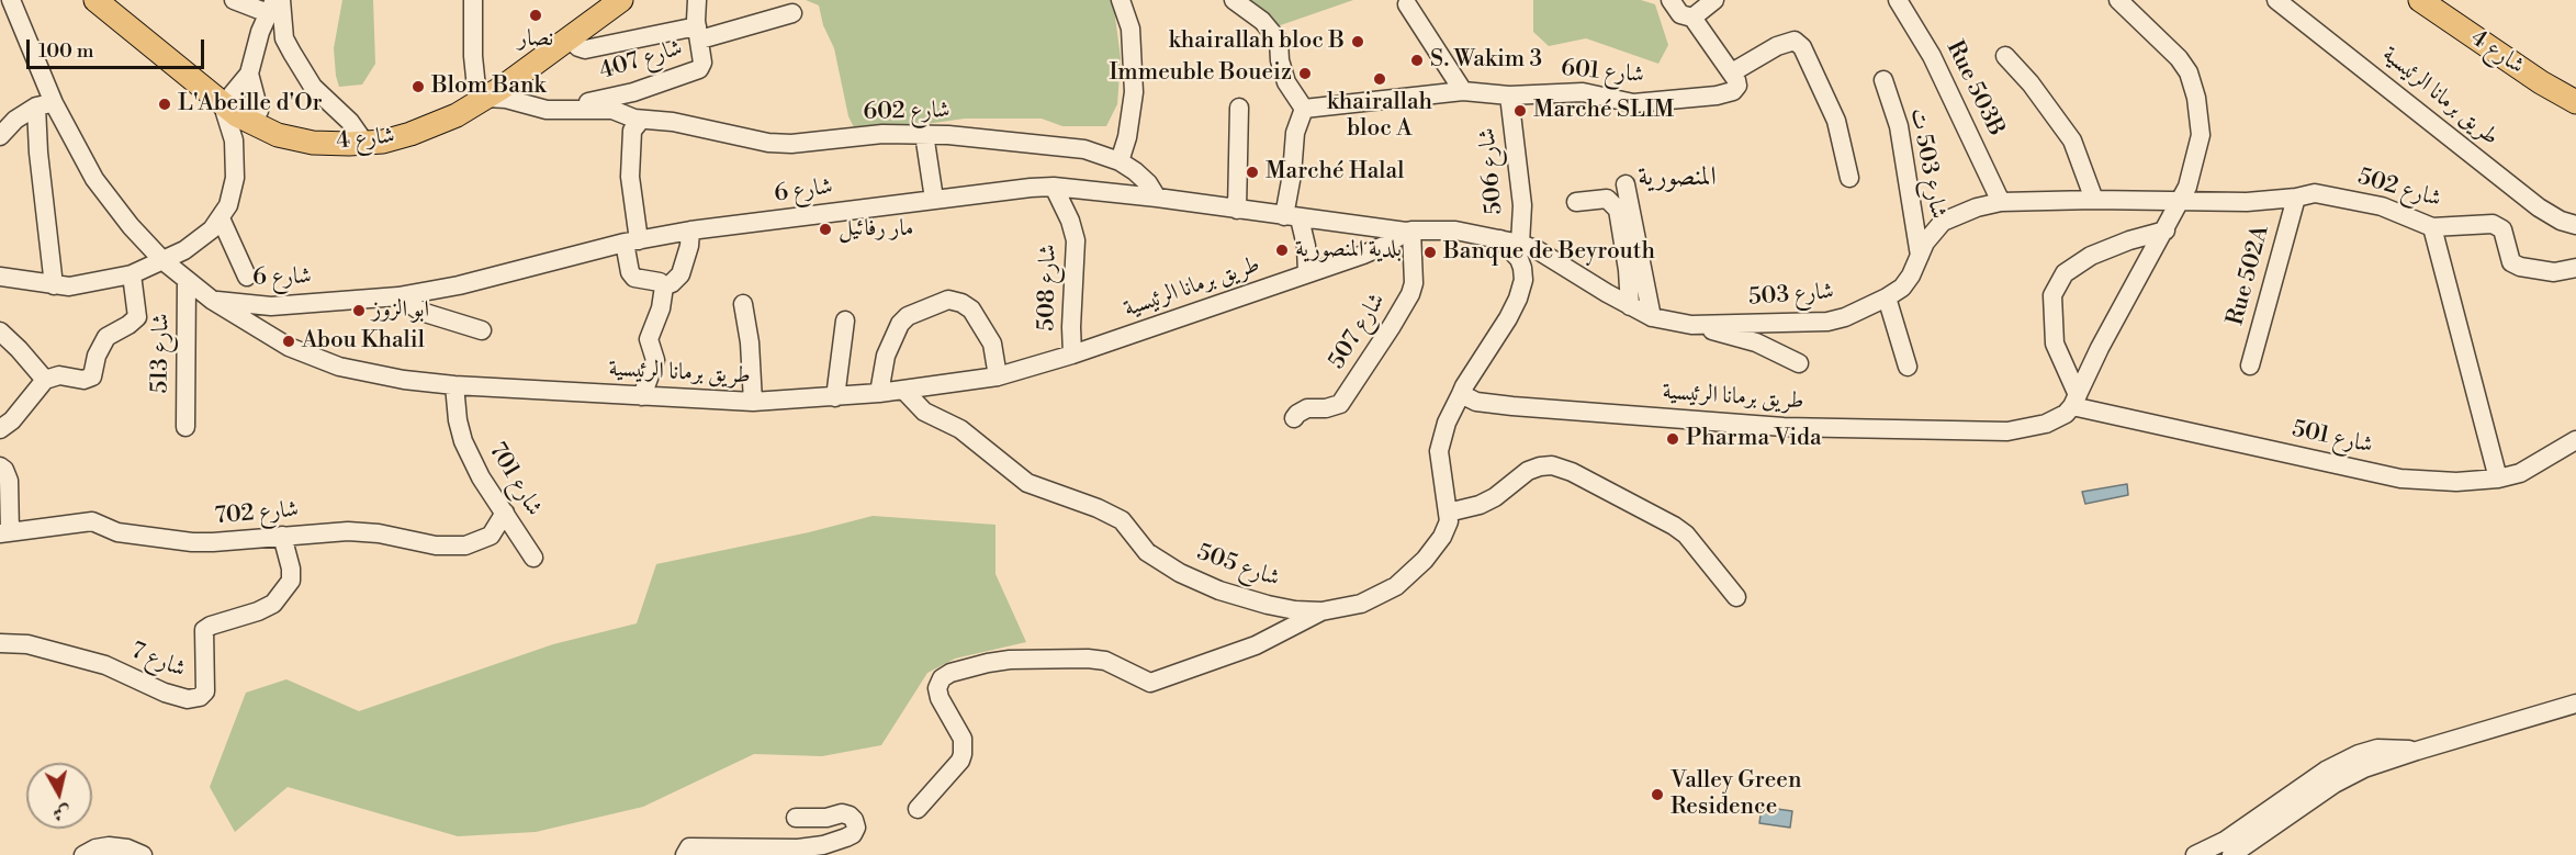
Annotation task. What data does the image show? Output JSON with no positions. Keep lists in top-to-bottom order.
{
  "streets": {
    "main road": ["شارع 4"],
    "street": [
      "شارع 407",
      "شارع 601",
      "Rue 503B",
      "طريق برمانا الرئيسية",
      "شارع 602",
      "شارع 503 ت",
      "شارع 506",
      "شارع 502",
      "شارع 6",
      "Rue 502A",
      "شارع 508",
      "شارع 503",
      "شارع 507",
      "شارع 513",
      "شارع 501",
      "شارع 701",
      "شارع 702",
      "شارع 505",
      "شارع 7"
    ]
  },
  "crossings": [
    ["شارع 407", "شارع 602"],
    ["شارع 601", "شارع 506"],
    ["Rue 503B", "شارع 503"],
    ["طريق برمانا الرئيسية", "شارع 6"],
    ["طريق برمانا الرئيسية", "شارع 508"],
    ["طريق برمانا الرئيسية", "شارع 507"],
    ["طريق برمانا الرئيسية", "شارع 513"],
    ["طريق برمانا الرئيسية", "شارع 501"],
    ["طريق برمانا الرئيسية", "شارع 701"],
    ["طريق برمانا الرئيسية", "شارع 505"],
    ["شارع 602", "شارع 6"],
    ["شارع 503 ت", "شارع 503"],
    ["شارع 506", "شارع 503"],
    ["شارع 502", "Rue 502A"],
    ["شارع 502", "شارع 503"],
    ["شارع 6", "شارع 508"],
    ["شارع 6", "شارع 507"],
    ["شارع 701", "شارع 702"],
    ["شارع 702", "شارع 7"]
  ],
  "districts": ["المنصورية"],
  "places": [
    "نصار",
    "khairallah bloc B",
    "S. Wakim 3",
    "Immeuble Boueiz",
    "khairallah bloc A",
    "Blom Bank",
    "L'Abeille d'Or",
    "Marché SLIM",
    "Marché Halal",
    "مار رفائيل",
    "بلدية المنصورية",
    "Banque de Beyrouth",
    "ابو الزوز",
    "Abou Khalil",
    "Pharma Vida",
    "Valley Green Residence"
  ],
  "scale_bar": "100 m",
  "north": "bottom"
}
